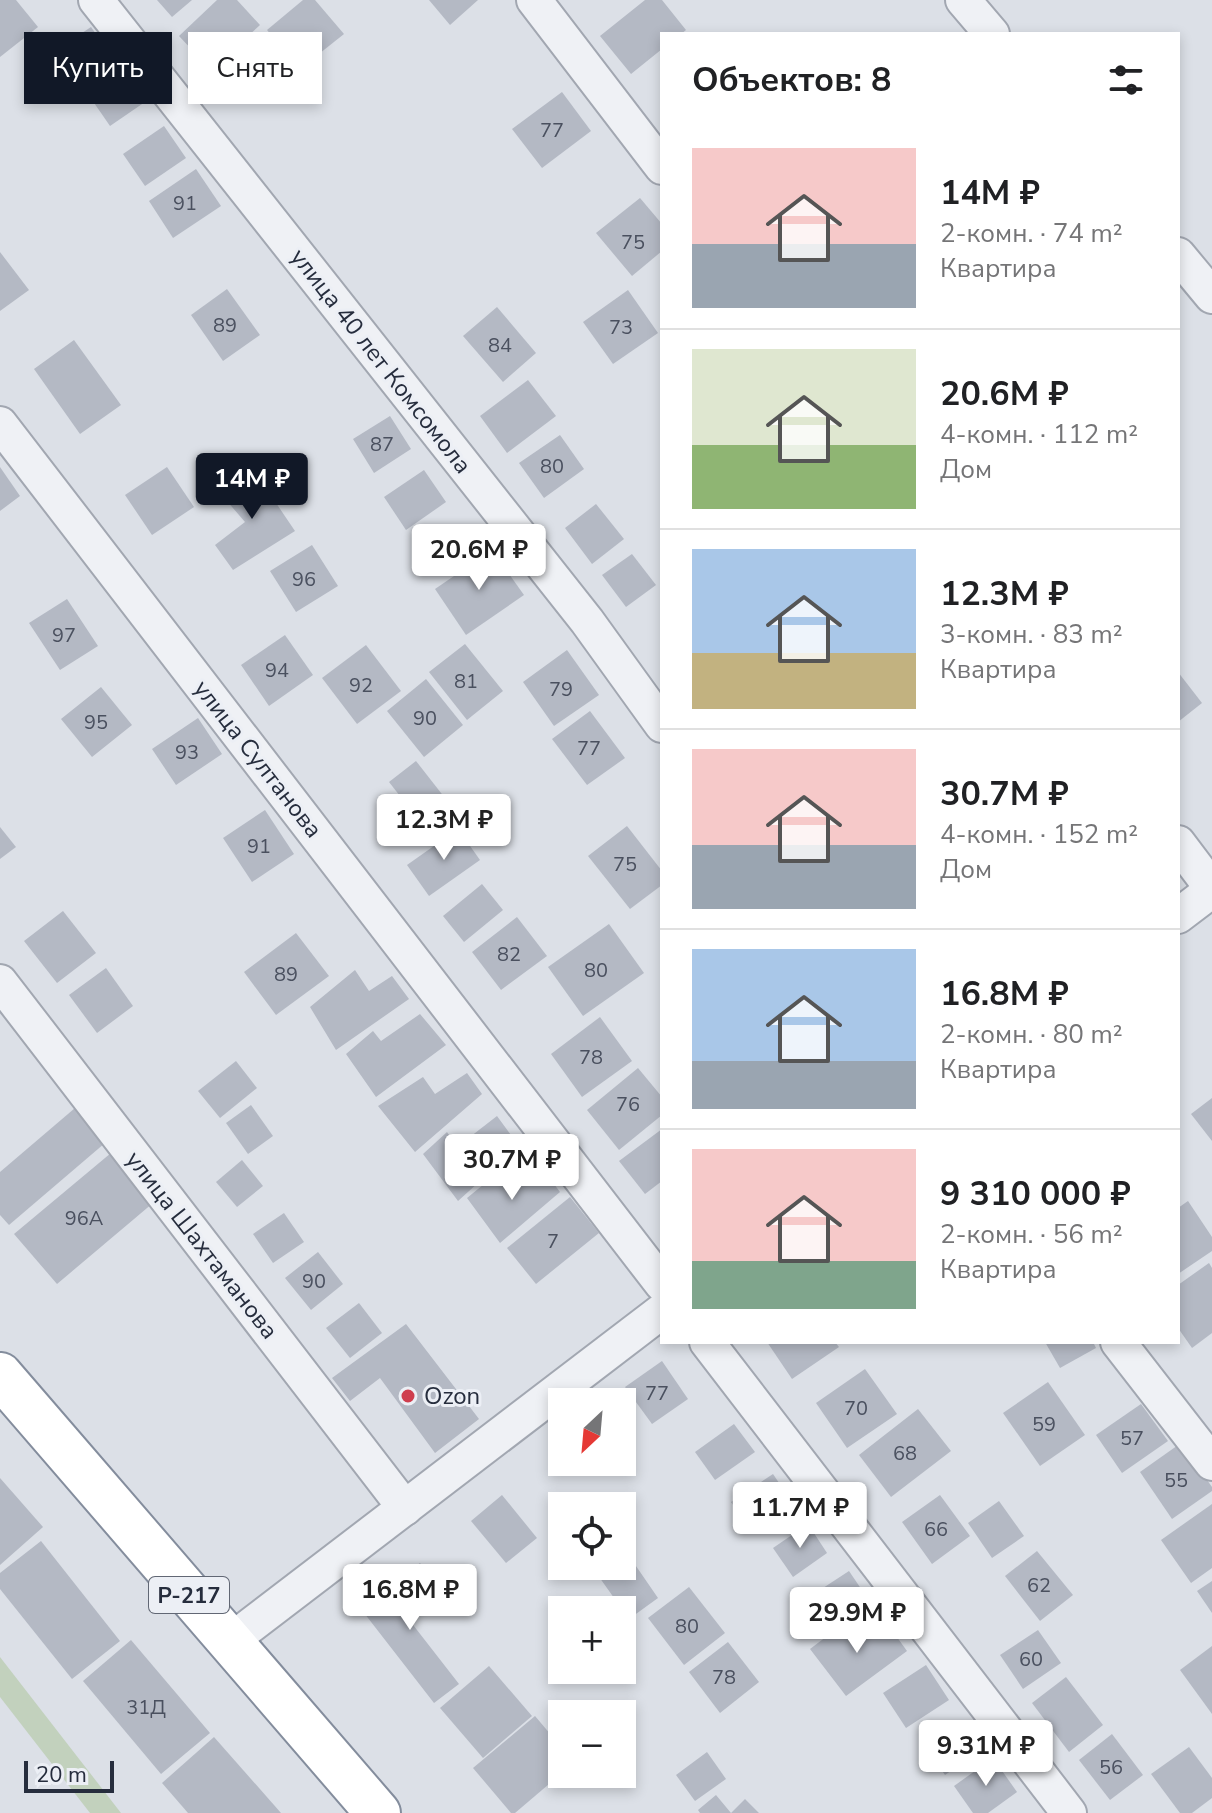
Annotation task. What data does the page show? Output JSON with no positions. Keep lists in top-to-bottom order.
{
  "streets": {
    "highway": ["Р-217"],
    "street": ["улица 40 лет Комсомола", "улица Султанова", "улица Шахтаманова"]
  },
  "places": ["Ozon"],
  "house_numbers": [
    "77",
    "91",
    "75",
    "89",
    "73",
    "84",
    "87",
    "80",
    "96",
    "97",
    "94",
    "81",
    "92",
    "79",
    "90",
    "95",
    "77",
    "93",
    "91",
    "75",
    "82",
    "80",
    "89",
    "78",
    "76",
    "96А",
    "7",
    "90",
    "77",
    "70",
    "59",
    "57",
    "68",
    "55",
    "66",
    "62",
    "80",
    "60",
    "78",
    "31Д",
    "56"
  ],
  "scale_bar": "20 m",
  "north": "bottom left",
  "page": {
    "chip": ["Купить", "Снять"],
    "heading": "Объектов: 8",
    "list": [
      {
        "name": "14M ₽",
        "note": "2-комн. · 74 m² · Квартира"
      },
      {
        "name": "20.6M ₽",
        "note": "4-комн. · 112 m² · Дом"
      },
      {
        "name": "12.3M ₽",
        "note": "3-комн. · 83 m² · Квартира"
      },
      {
        "name": "30.7M ₽",
        "note": "4-комн. · 152 m² · Дом"
      },
      {
        "name": "16.8M ₽",
        "note": "2-комн. · 80 m² · Квартира"
      },
      {
        "name": "9 310 000 ₽",
        "note": "2-комн. · 56 m² · Квартира"
      }
    ],
    "price": [
      "14M ₽",
      "20.6M ₽",
      "12.3M ₽",
      "30.7M ₽",
      "11.7M ₽",
      "16.8M ₽",
      "29.9M ₽",
      "9.31M ₽"
    ],
    "map_buttons": ["+", "−"],
    "scale": "20 m"
  }
}
